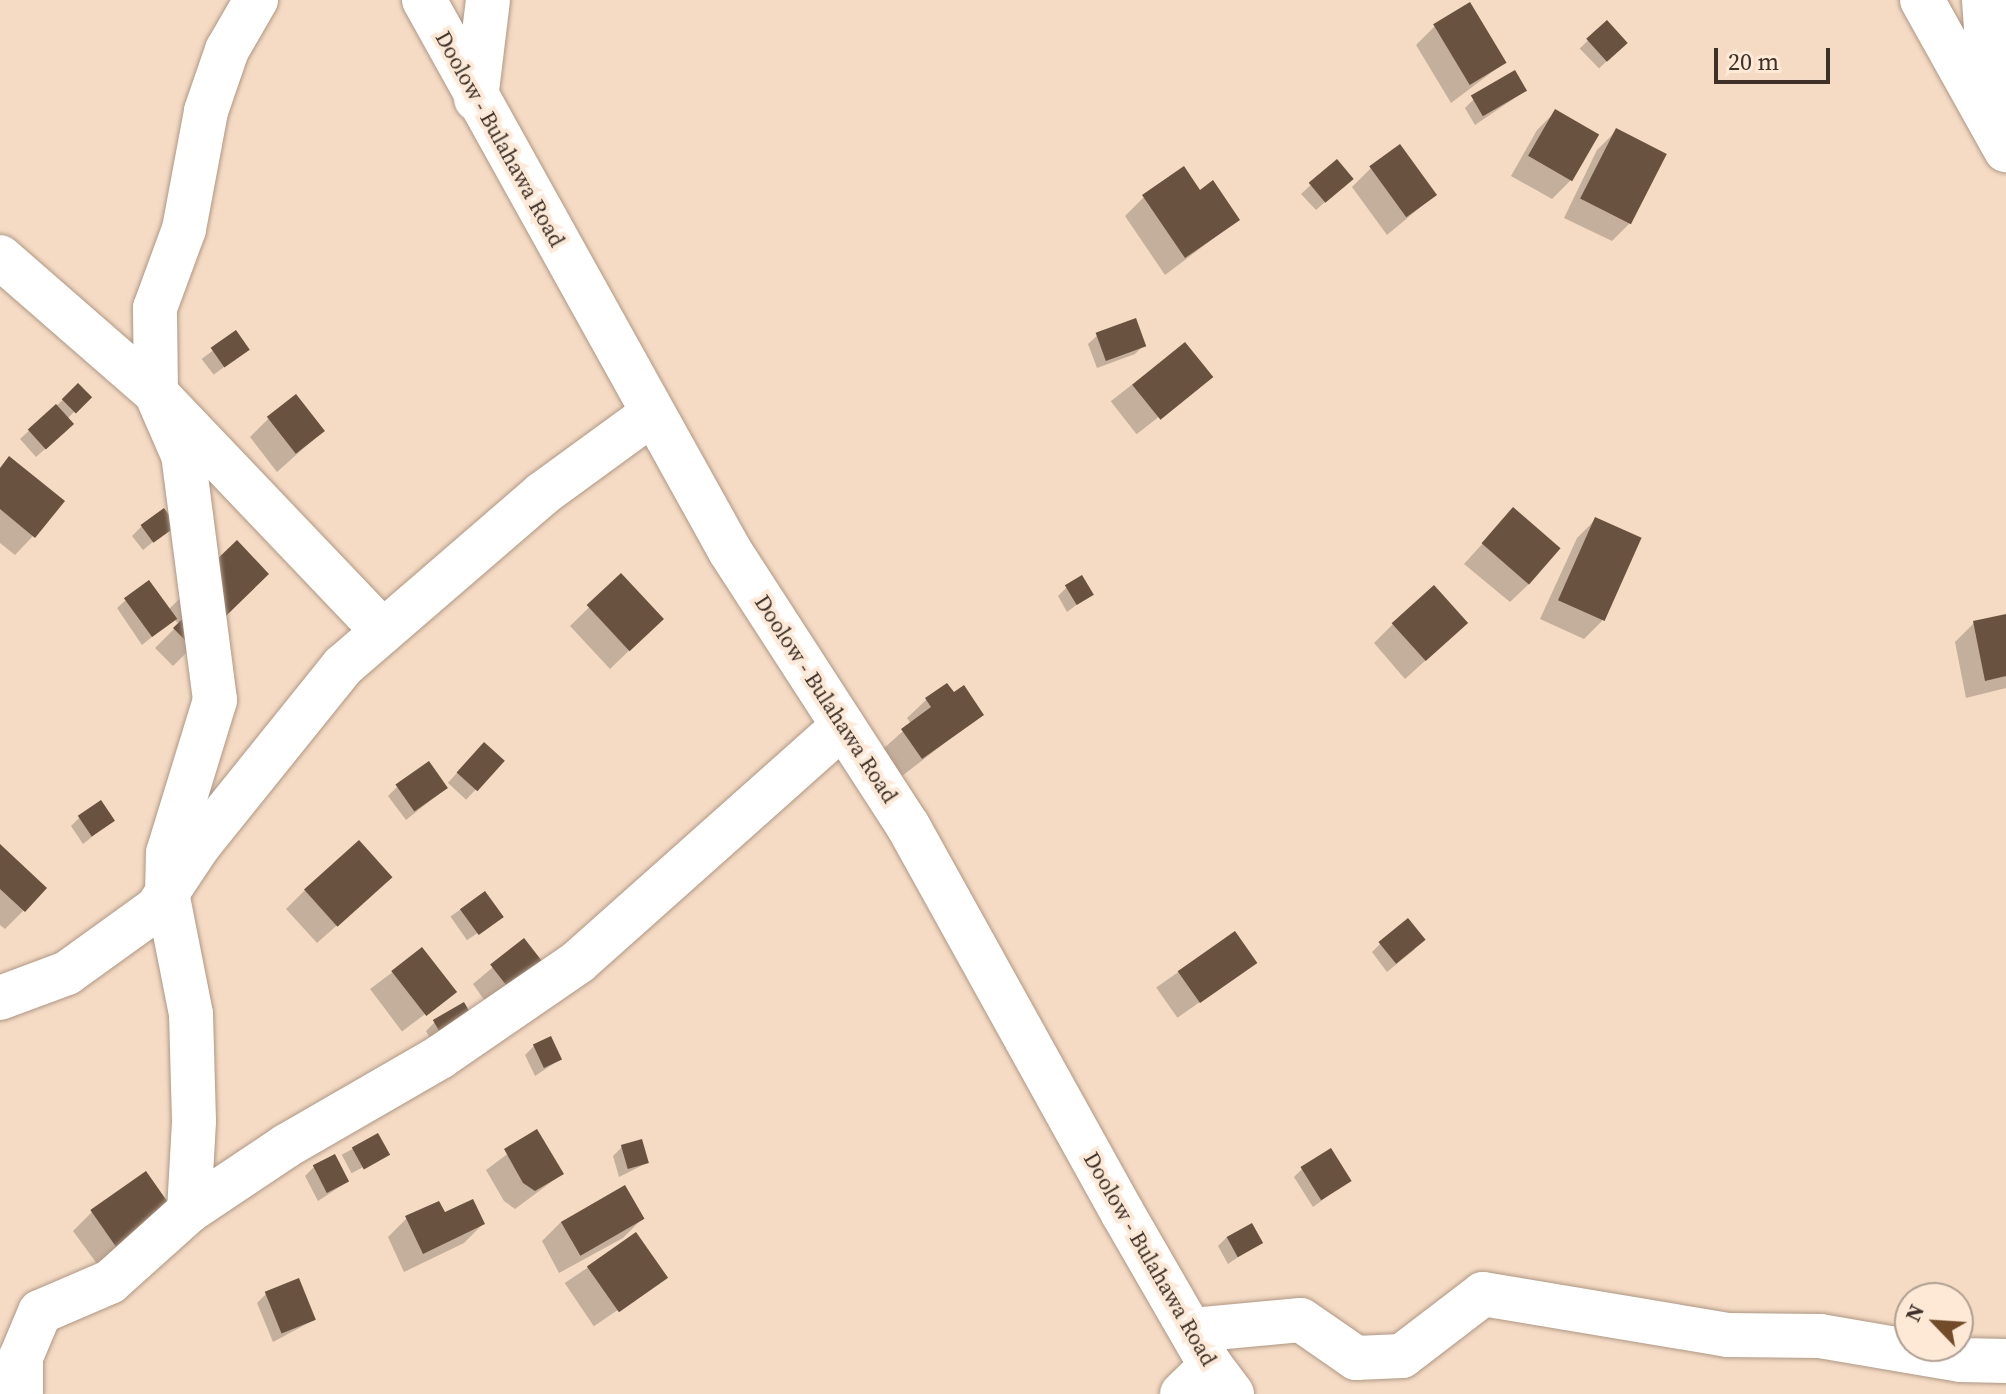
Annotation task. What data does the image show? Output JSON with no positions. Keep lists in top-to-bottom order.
{
  "streets": {
    "street": ["Doolow - Bulahawa Road"]
  },
  "scale_bar": "20 m",
  "north": "top left"
}
